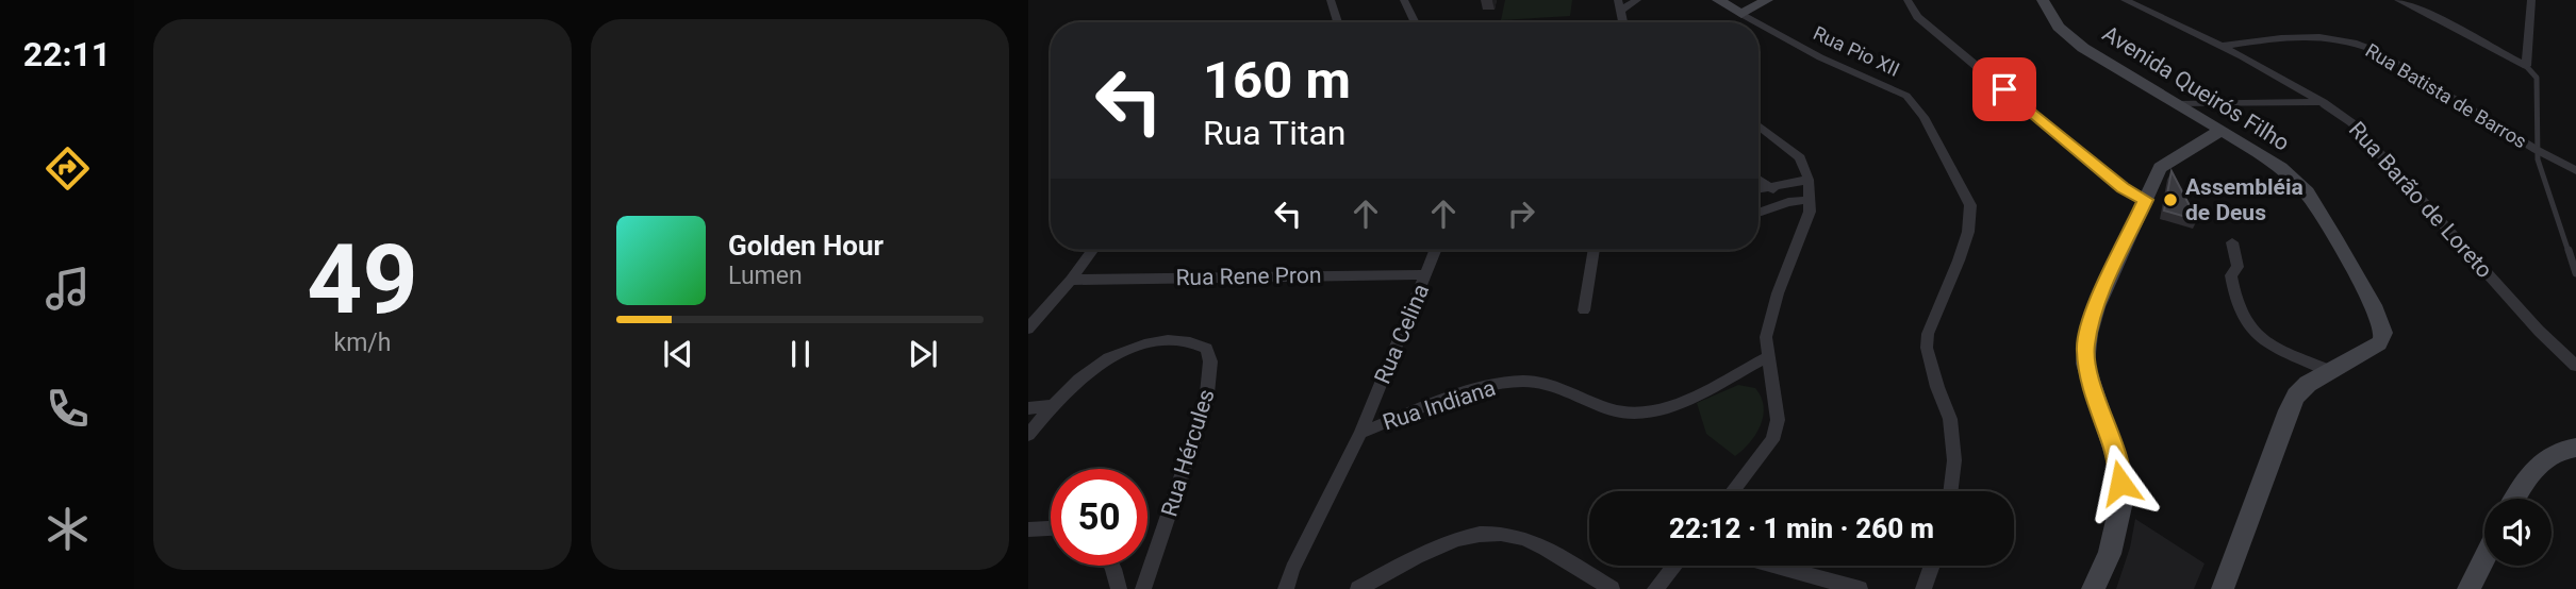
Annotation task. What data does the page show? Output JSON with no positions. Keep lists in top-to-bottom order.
{
  "streets": {
    "main road": ["Rua Pio XII", "Avenida Queirós Filho"],
    "street": [
      "Rua Batista de Barros",
      "Rua Barão de Loreto",
      "Rua Rene Pron",
      "Rua Celina",
      "Rua Indiana",
      "Rua Hércules"
    ]
  },
  "crossings": [
    ["Rua Batista de Barros", "Rua Barão de Loreto"],
    ["Rua Rene Pron", "Rua Celina"],
    ["Rua Celina", "Rua Indiana"]
  ],
  "places": ["Assembléia de Deus"],
  "page": {
    "tabs": "22:11",
    "tile": ["49", "km/h"],
    "turn": ["160 m", "Rua Titan"],
    "song": ["Golden Hour", "Lumen"],
    "limit": "50",
    "trip": "22:12 · 1 min · 260 m"
  }
}
